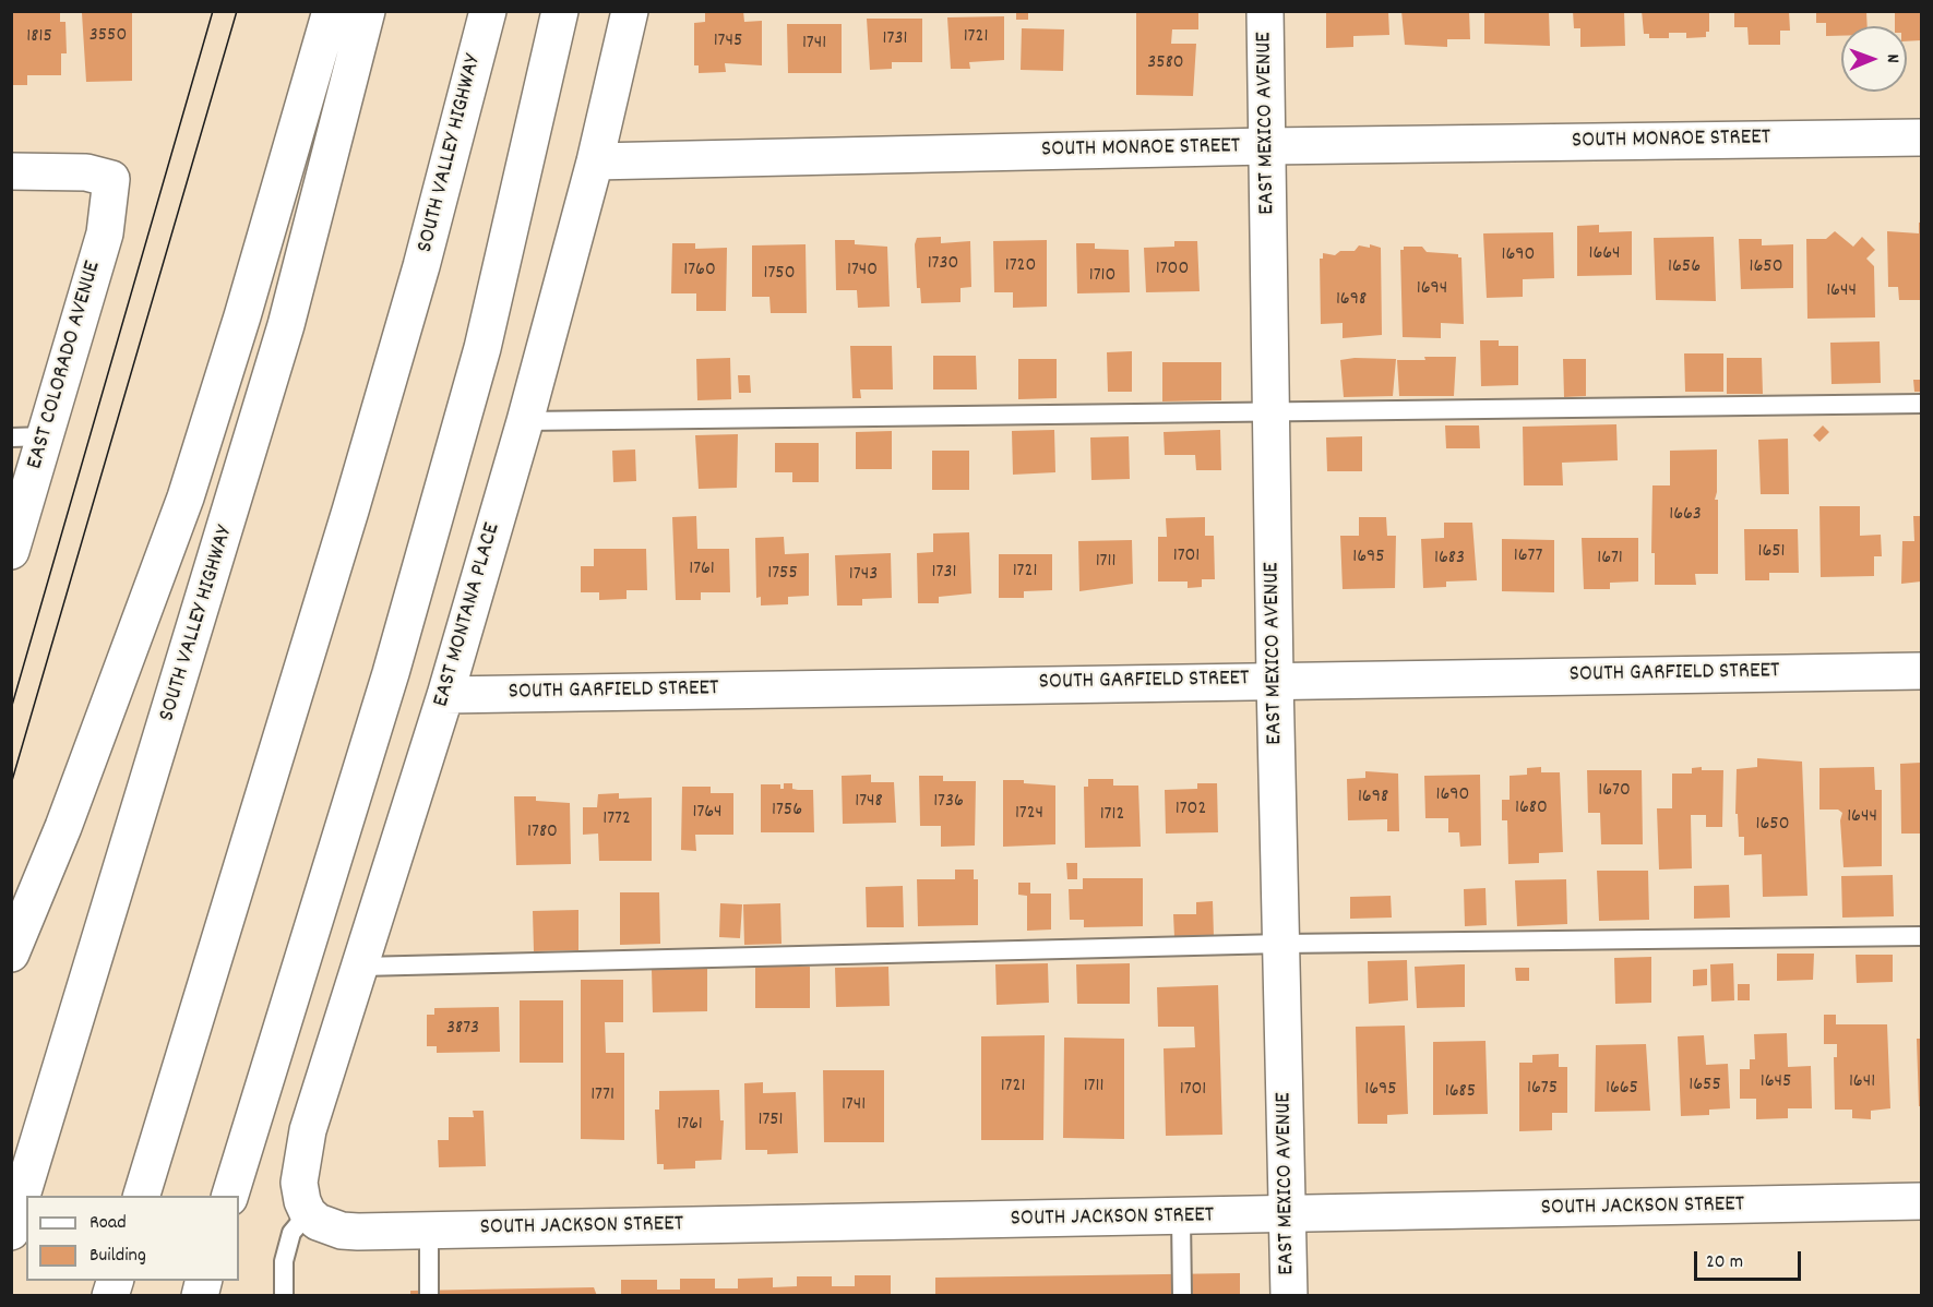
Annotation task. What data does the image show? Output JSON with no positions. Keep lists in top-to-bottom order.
{
  "streets": {
    "main road": [
      "EAST MEXICO AVENUE",
      "SOUTH MONROE STREET",
      "SOUTH VALLEY HIGHWAY",
      "EAST COLORADO AVENUE",
      "EAST MONTANA PLACE",
      "SOUTH GARFIELD STREET",
      "SOUTH JACKSON STREET"
    ]
  },
  "crossings": [
    ["EAST MEXICO AVENUE", "SOUTH MONROE STREET"],
    ["EAST MEXICO AVENUE", "SOUTH GARFIELD STREET"],
    ["EAST MEXICO AVENUE", "SOUTH JACKSON STREET"],
    ["SOUTH MONROE STREET", "EAST MONTANA PLACE"],
    ["EAST MONTANA PLACE", "SOUTH GARFIELD STREET"],
    ["EAST MONTANA PLACE", "SOUTH JACKSON STREET"]
  ],
  "house_numbers": [
    "3550",
    "1815",
    "1721",
    "1731",
    "1745",
    "1741",
    "3580",
    "1664",
    "1690",
    "1730",
    "1720",
    "1656",
    "1650",
    "1700",
    "1760",
    "1740",
    "1750",
    "1710",
    "1694",
    "1644",
    "1698",
    "1663",
    "1651",
    "1701",
    "1677",
    "1695",
    "1683",
    "1671",
    "1711",
    "1761",
    "1721",
    "1731",
    "1755",
    "1743",
    "1670",
    "1690",
    "1698",
    "1748",
    "1736",
    "1680",
    "1702",
    "1756",
    "1764",
    "1724",
    "1712",
    "1644",
    "1772",
    "1650",
    "1780",
    "3873",
    "1645",
    "1641",
    "1655",
    "1721",
    "1711",
    "1675",
    "1665",
    "1701",
    "1695",
    "1685",
    "1771",
    "1741",
    "1751",
    "1761"
  ],
  "legend": ["Road", "Building"],
  "scale_bar": "20 m",
  "north": "right"
}
